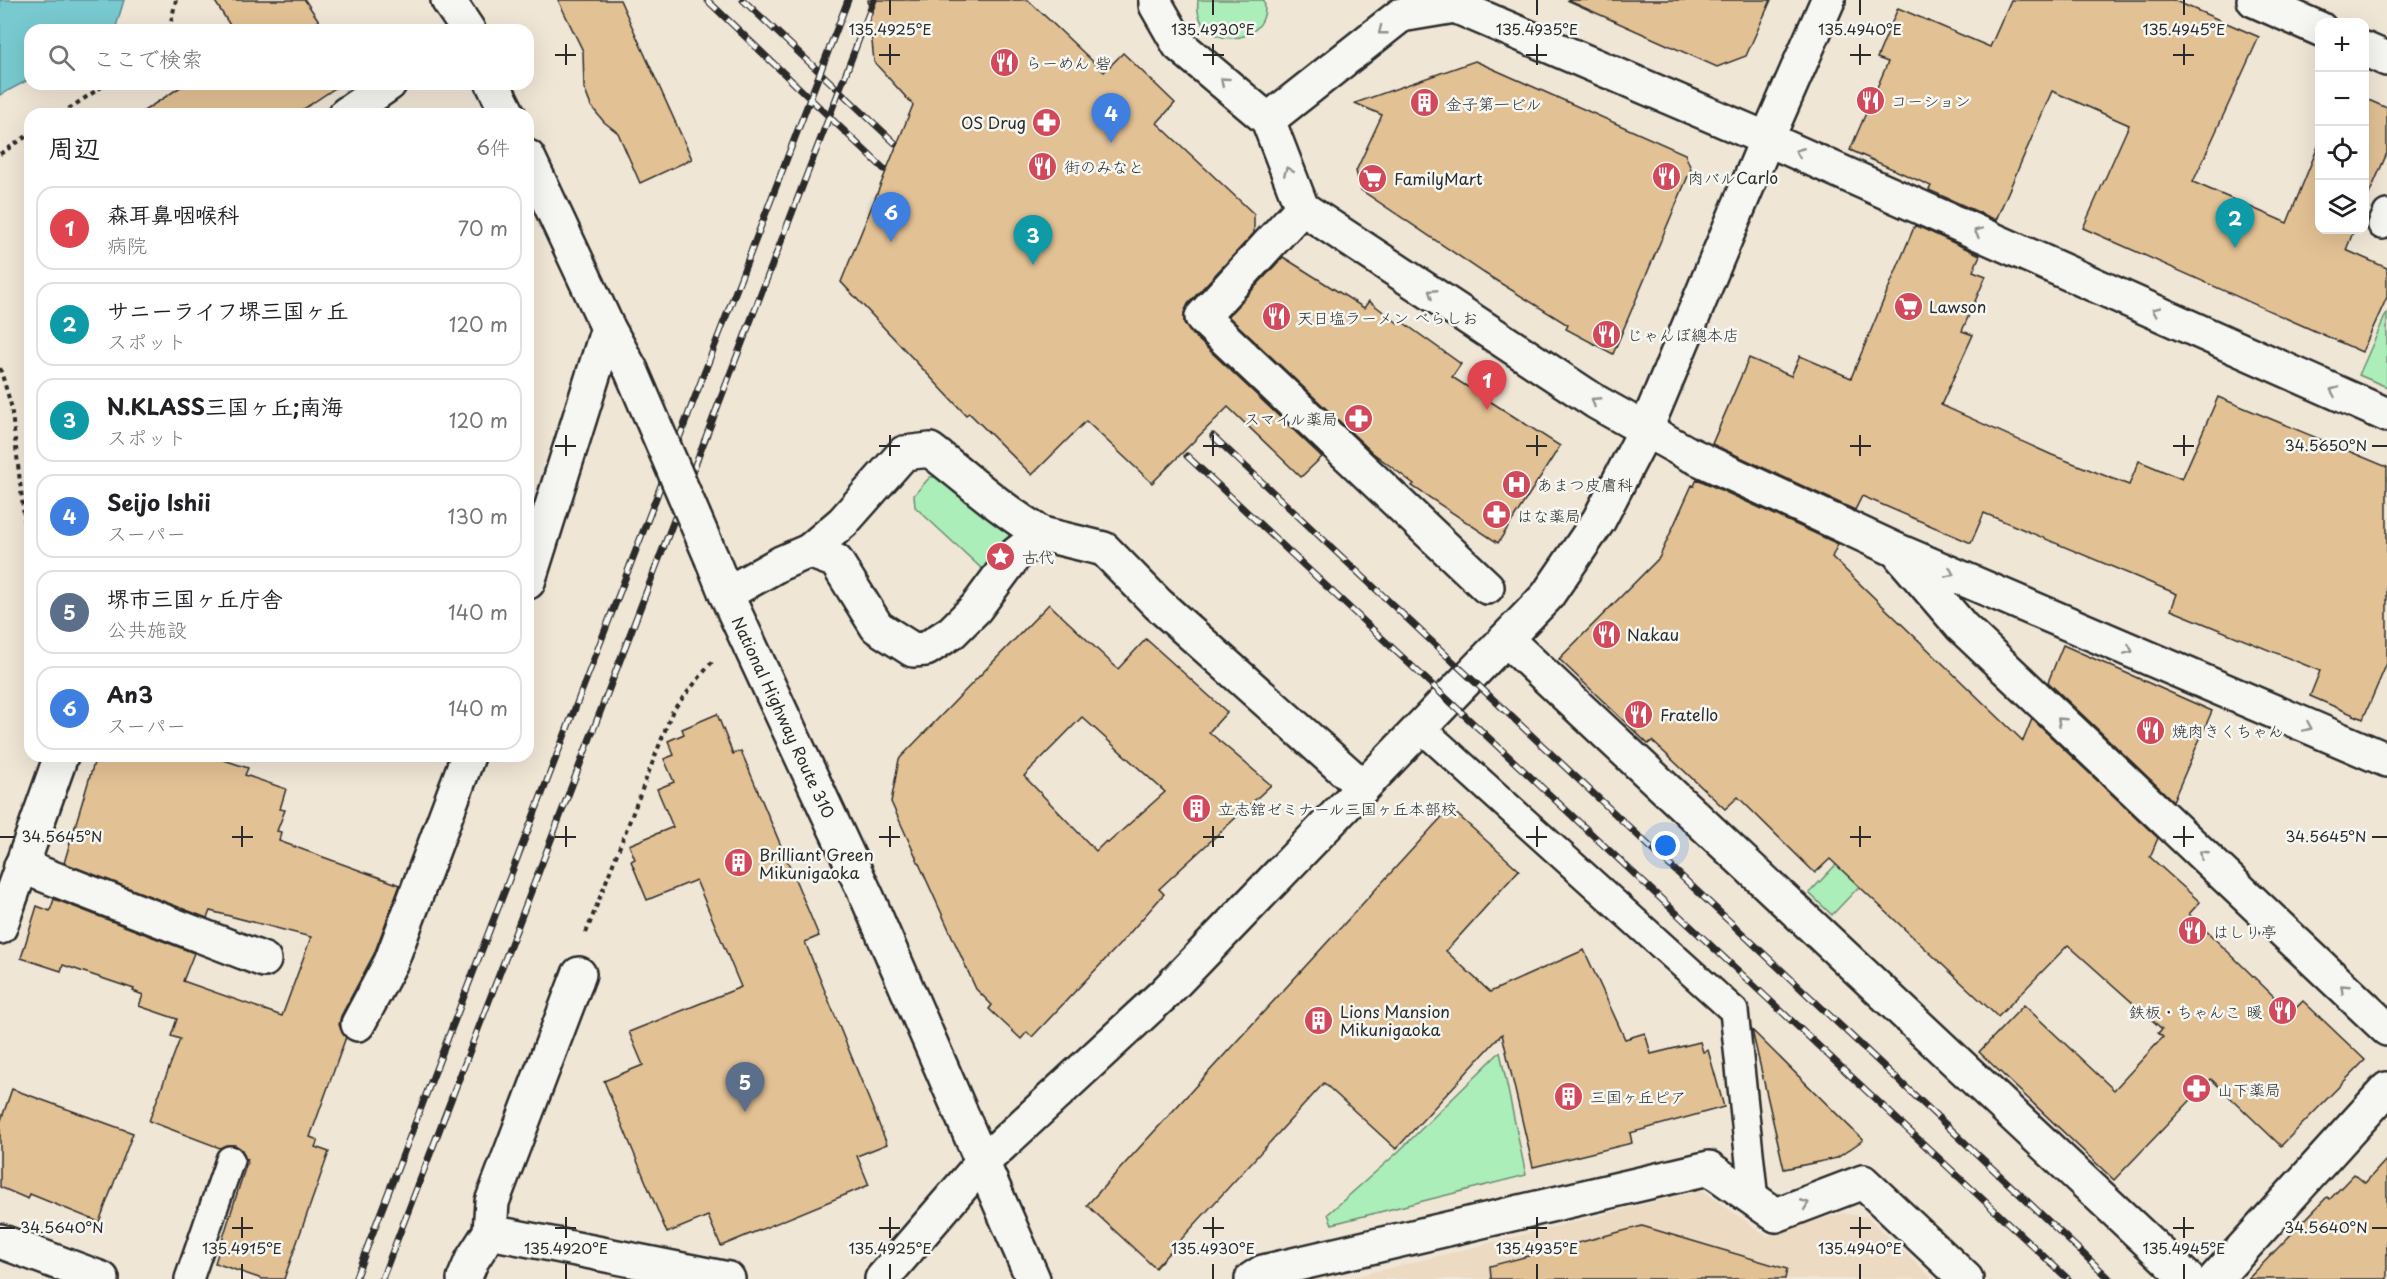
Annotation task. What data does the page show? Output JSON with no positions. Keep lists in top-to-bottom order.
{
  "streets": {
    "main road": ["National Highway Route 310"]
  },
  "places": {
    "restaurant": [
      "らーめん 砦",
      "コーション",
      "街のみなと",
      "肉バルCarlo",
      "天日塩ラーメン べらしお",
      "じゃんぼ總本店",
      "Nakau",
      "Fratello",
      "焼肉きくちゃん",
      "はしり亭",
      "鉄板・ちゃんこ 暖"
    ],
    "building": [
      "金子第一ビル",
      "立志舘ゼミナール三国ヶ丘本部校",
      "Brilliant Green Mikunigaoka",
      "Lions Mansion Mikunigaoka",
      "三国ヶ丘ピア"
    ],
    "pharmacy": [
      "OS Drug",
      "スマイル薬局",
      "はな薬局",
      "山下薬局"
    ],
    "supermarket": ["FamilyMart", "Lawson"],
    "hospital": ["あまつ皮膚科"],
    "place": ["古代"]
  },
  "page": {
    "map_buttons": ["+", "−"],
    "search": "ここで検索",
    "pins": [
      "4",
      "6",
      "2",
      "3",
      "1",
      "5"
    ],
    "heading": ["周辺", "6件"],
    "list": [
      {
        "mark": "1",
        "name": "森耳鼻咽喉科",
        "note": "病院",
        "value": "70 m"
      },
      {
        "mark": "2",
        "name": "サニーライフ堺三国ヶ丘",
        "note": "スポット",
        "value": "120 m"
      },
      {
        "mark": "3",
        "name": "N.KLASS三国ヶ丘;南海",
        "note": "スポット",
        "value": "120 m"
      },
      {
        "mark": "4",
        "name": "Seijo Ishii",
        "note": "スーパー",
        "value": "130 m"
      },
      {
        "mark": "5",
        "name": "堺市三国ヶ丘庁舎",
        "note": "公共施設",
        "value": "140 m"
      },
      {
        "mark": "6",
        "name": "An3",
        "note": "スーパー",
        "value": "140 m"
      }
    ]
  },
  "coordinates": [
    "135.4925°E",
    "135.4930°E",
    "135.4935°E",
    "135.4940°E",
    "135.4945°E",
    "34.5650°N",
    "34.5645°N",
    "34.5640°N",
    "135.4915°E",
    "135.4920°E"
  ]
}
